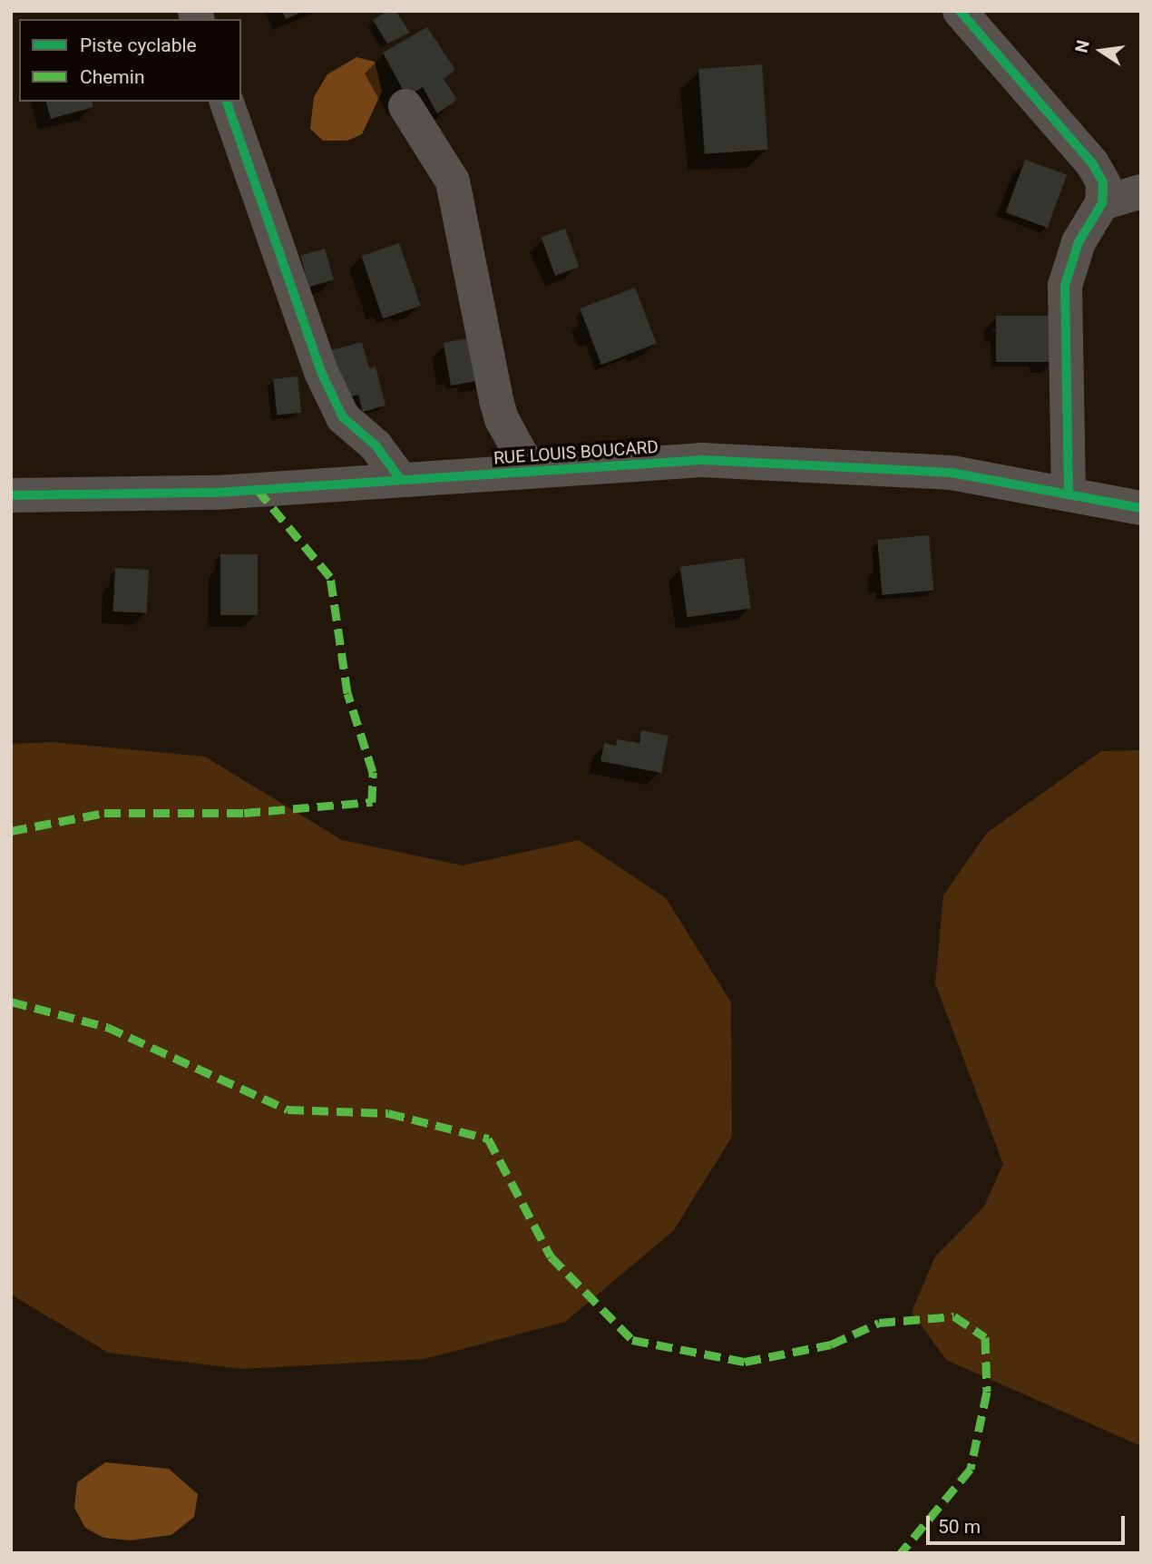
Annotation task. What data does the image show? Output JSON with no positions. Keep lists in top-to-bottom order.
{
  "streets": {
    "street": ["RUE LOUIS BOUCARD"]
  },
  "legend": ["Piste cyclable", "Chemin"],
  "scale_bar": "50 m",
  "north": "left"
}
